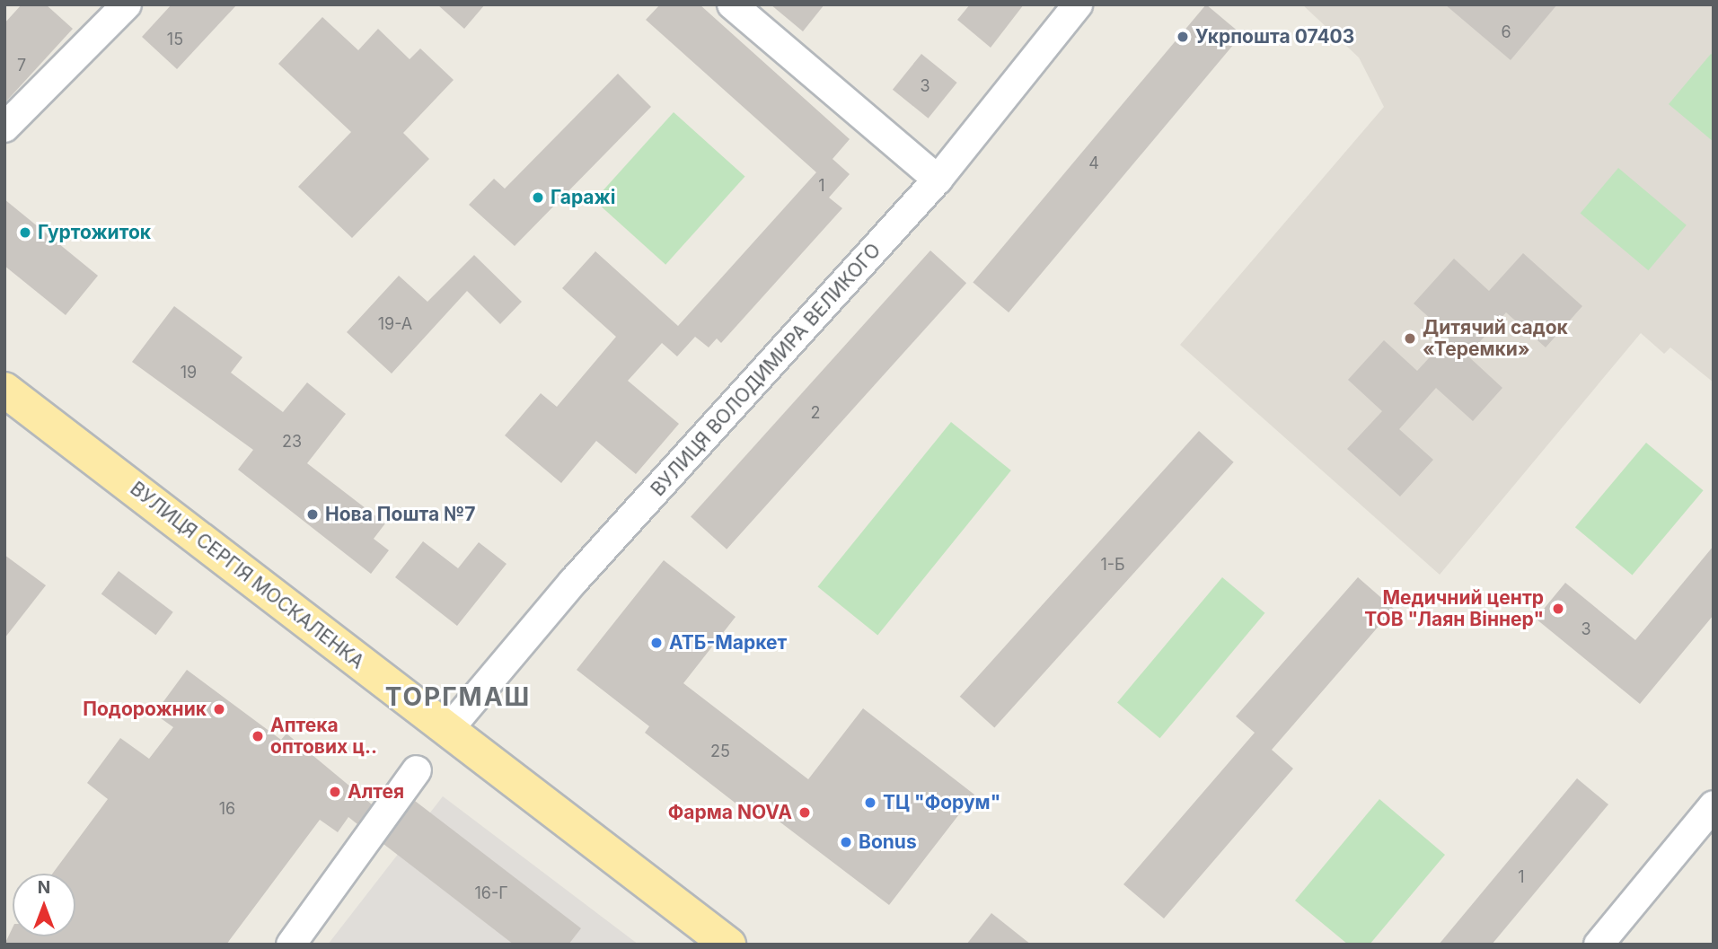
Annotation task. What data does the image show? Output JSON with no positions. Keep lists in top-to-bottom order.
{
  "streets": {
    "main road": ["ВУЛИЦЯ СЕРГІЯ МОСКАЛЕНКА"],
    "street": ["ВУЛИЦЯ ВОЛОДИМИРА ВЕЛИКОГО"]
  },
  "crossings": [
    ["ВУЛИЦЯ ВОЛОДИМИРА ВЕЛИКОГО", "ВУЛИЦЯ СЕРГІЯ МОСКАЛЕНКА"]
  ],
  "districts": ["ТОРГМАШ"],
  "places": [
    "Укрпошта 07403",
    "Гаражі",
    "Гуртожиток",
    "Дитячий садок «Теремки»",
    "Нова Пошта №7",
    "Медичний центр ТОВ \"Лаян Віннер\"",
    "АТБ-Маркет",
    "Подорожник",
    "Аптека оптових ц‥",
    "Алтея",
    "ТЦ \"Форум\"",
    "Фарма NOVA",
    "Bonus"
  ],
  "house_numbers": [
    "6",
    "15",
    "7",
    "3",
    "4",
    "1",
    "19-А",
    "19",
    "2",
    "23",
    "1-Б",
    "3",
    "25",
    "16",
    "1",
    "16-Г"
  ],
  "north": "top"
}
